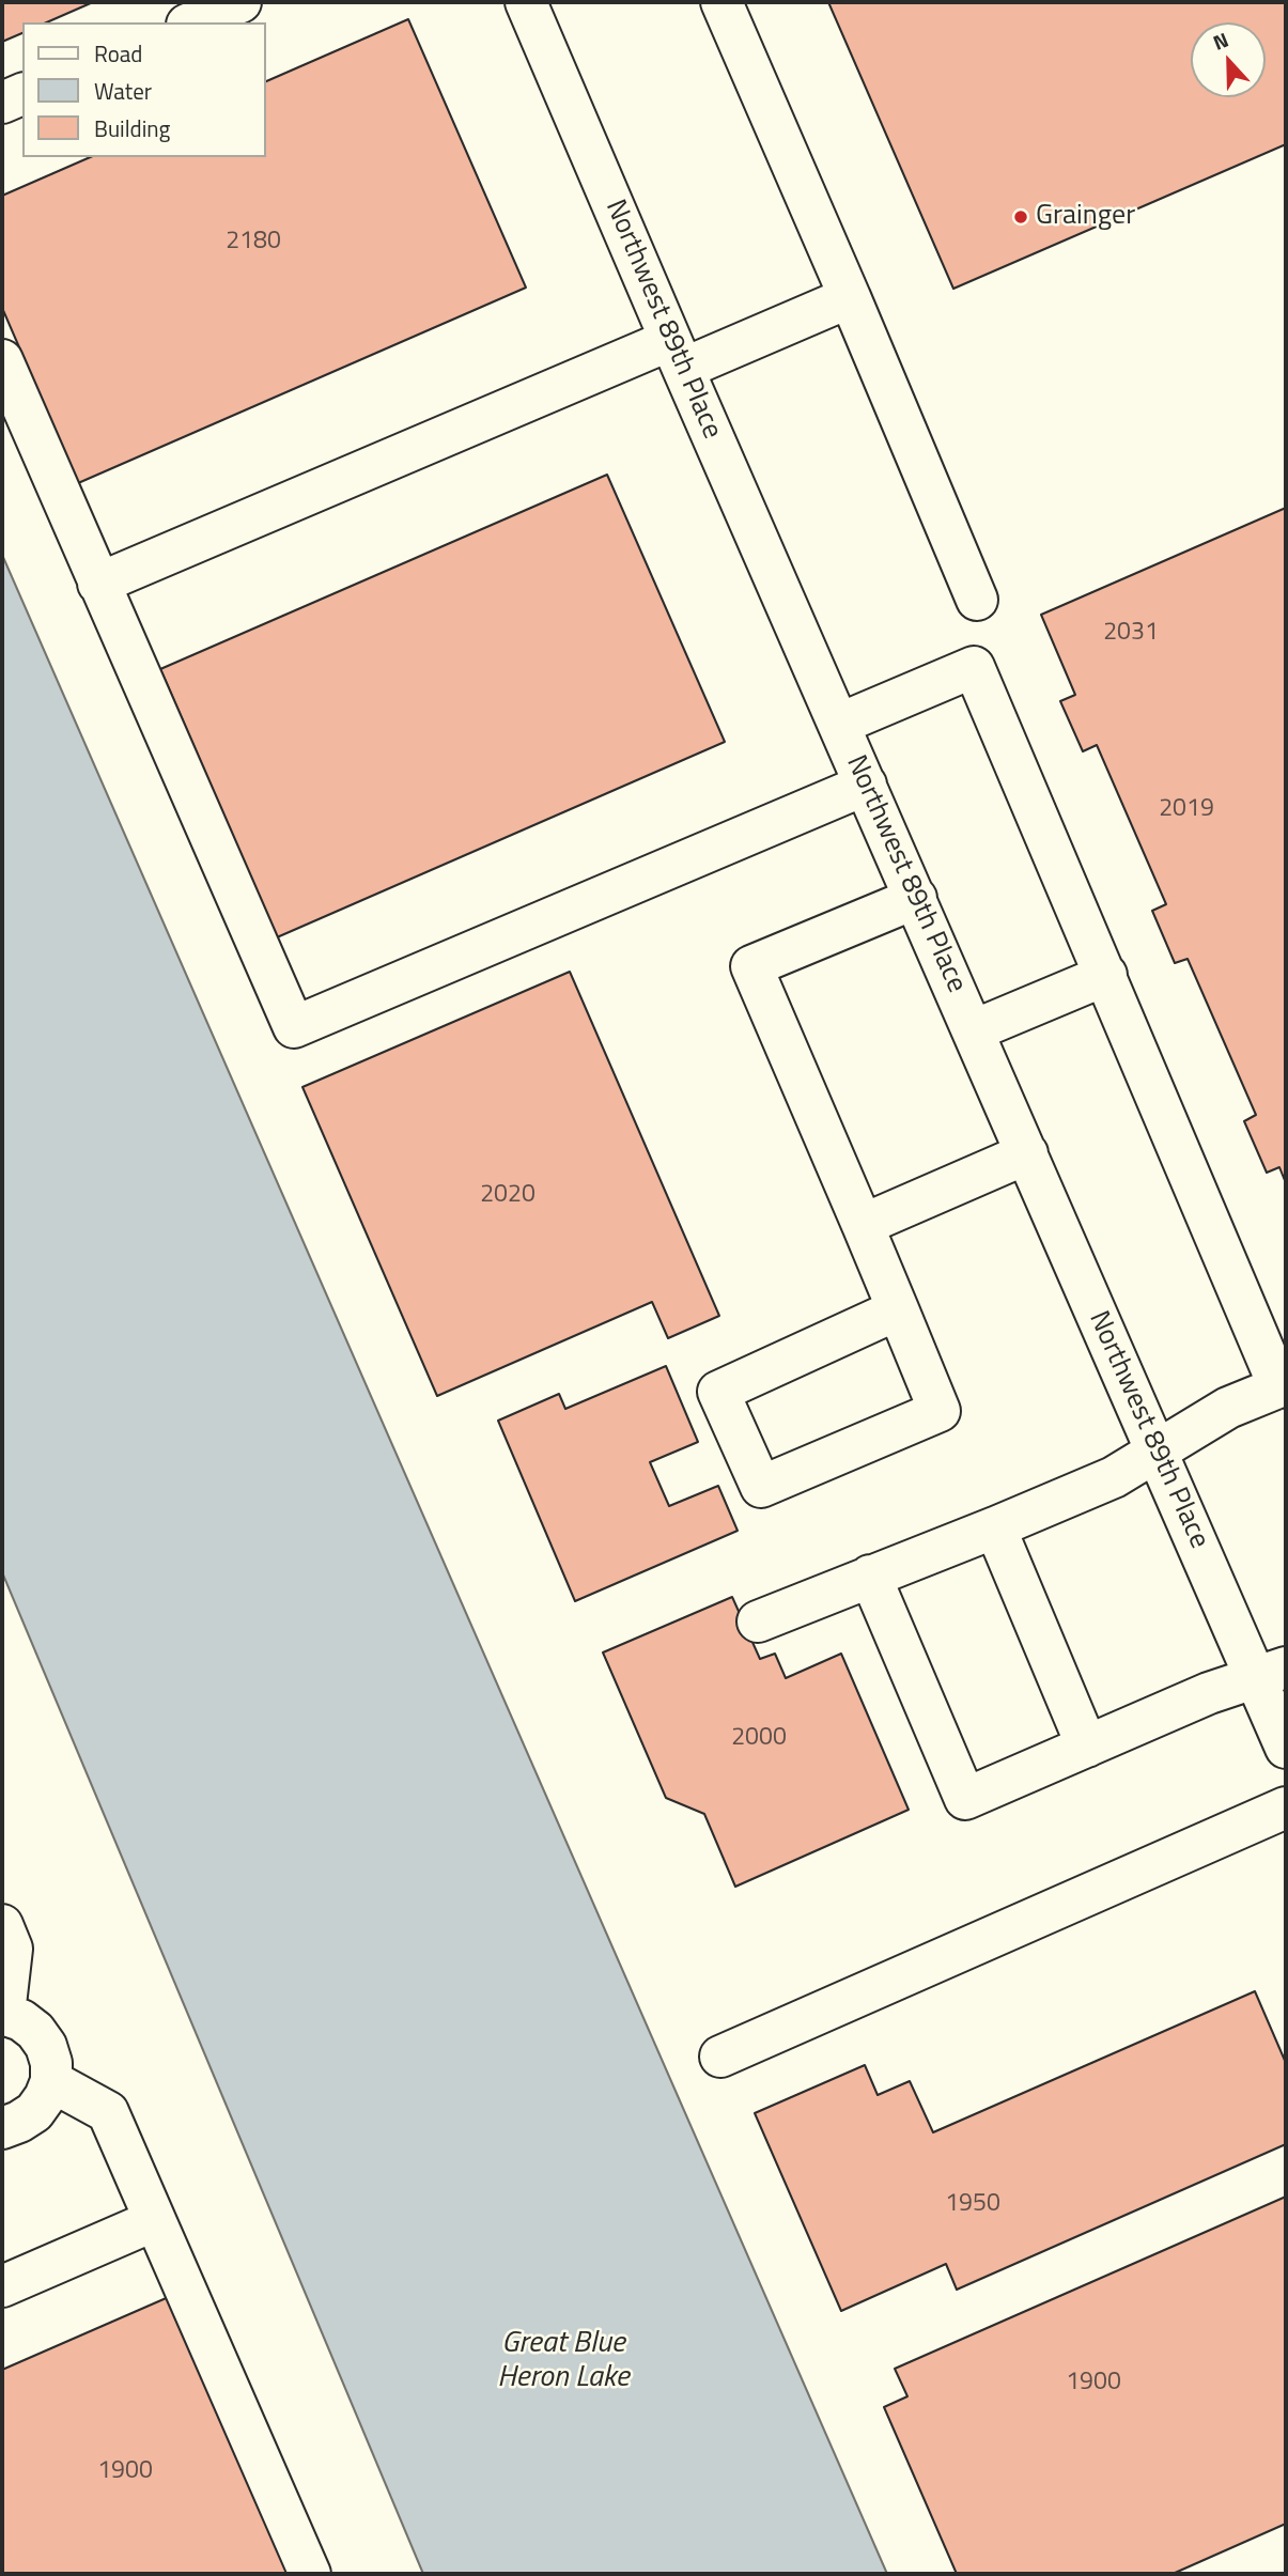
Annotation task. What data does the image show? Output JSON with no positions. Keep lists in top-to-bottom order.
{
  "streets": {
    "street": ["Northwest 89th Place"]
  },
  "water": ["Great Blue Heron Lake"],
  "places": ["Grainger"],
  "house_numbers": [
    "2180",
    "2031",
    "2019",
    "2020",
    "2000",
    "1950",
    "1900",
    "1900"
  ],
  "legend": ["Road", "Water", "Building"],
  "north": "top"
}
